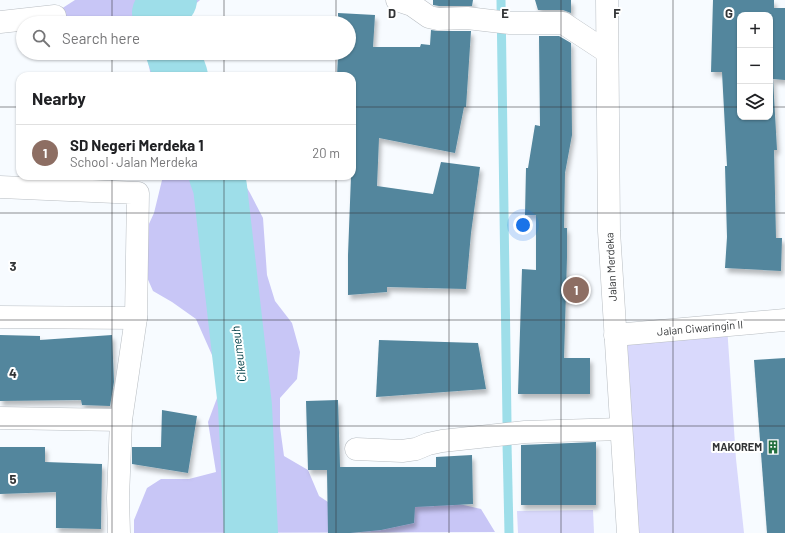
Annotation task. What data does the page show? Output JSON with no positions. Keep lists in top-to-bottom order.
{
  "streets": {
    "street": ["Jalan Merdeka", "Jalan Ciwaringin II"]
  },
  "crossings": [
    ["Jalan Merdeka", "Jalan Ciwaringin II"]
  ],
  "water": ["Cikeumeuh"],
  "places": {
    "building": ["MAKOREM"]
  },
  "page": {
    "map_buttons": ["+", "−"],
    "search": "Search here",
    "heading": "Nearby",
    "list": [
      {
        "mark": "1",
        "name": "SD Negeri Merdeka 1",
        "note": "School · Jalan Merdeka",
        "value": "20 m"
      }
    ],
    "pins": "1"
  },
  "grid": {
    "columns": [
      "D",
      "E",
      "F",
      "G"
    ],
    "rows": ["3", "4", "5"]
  }
}
